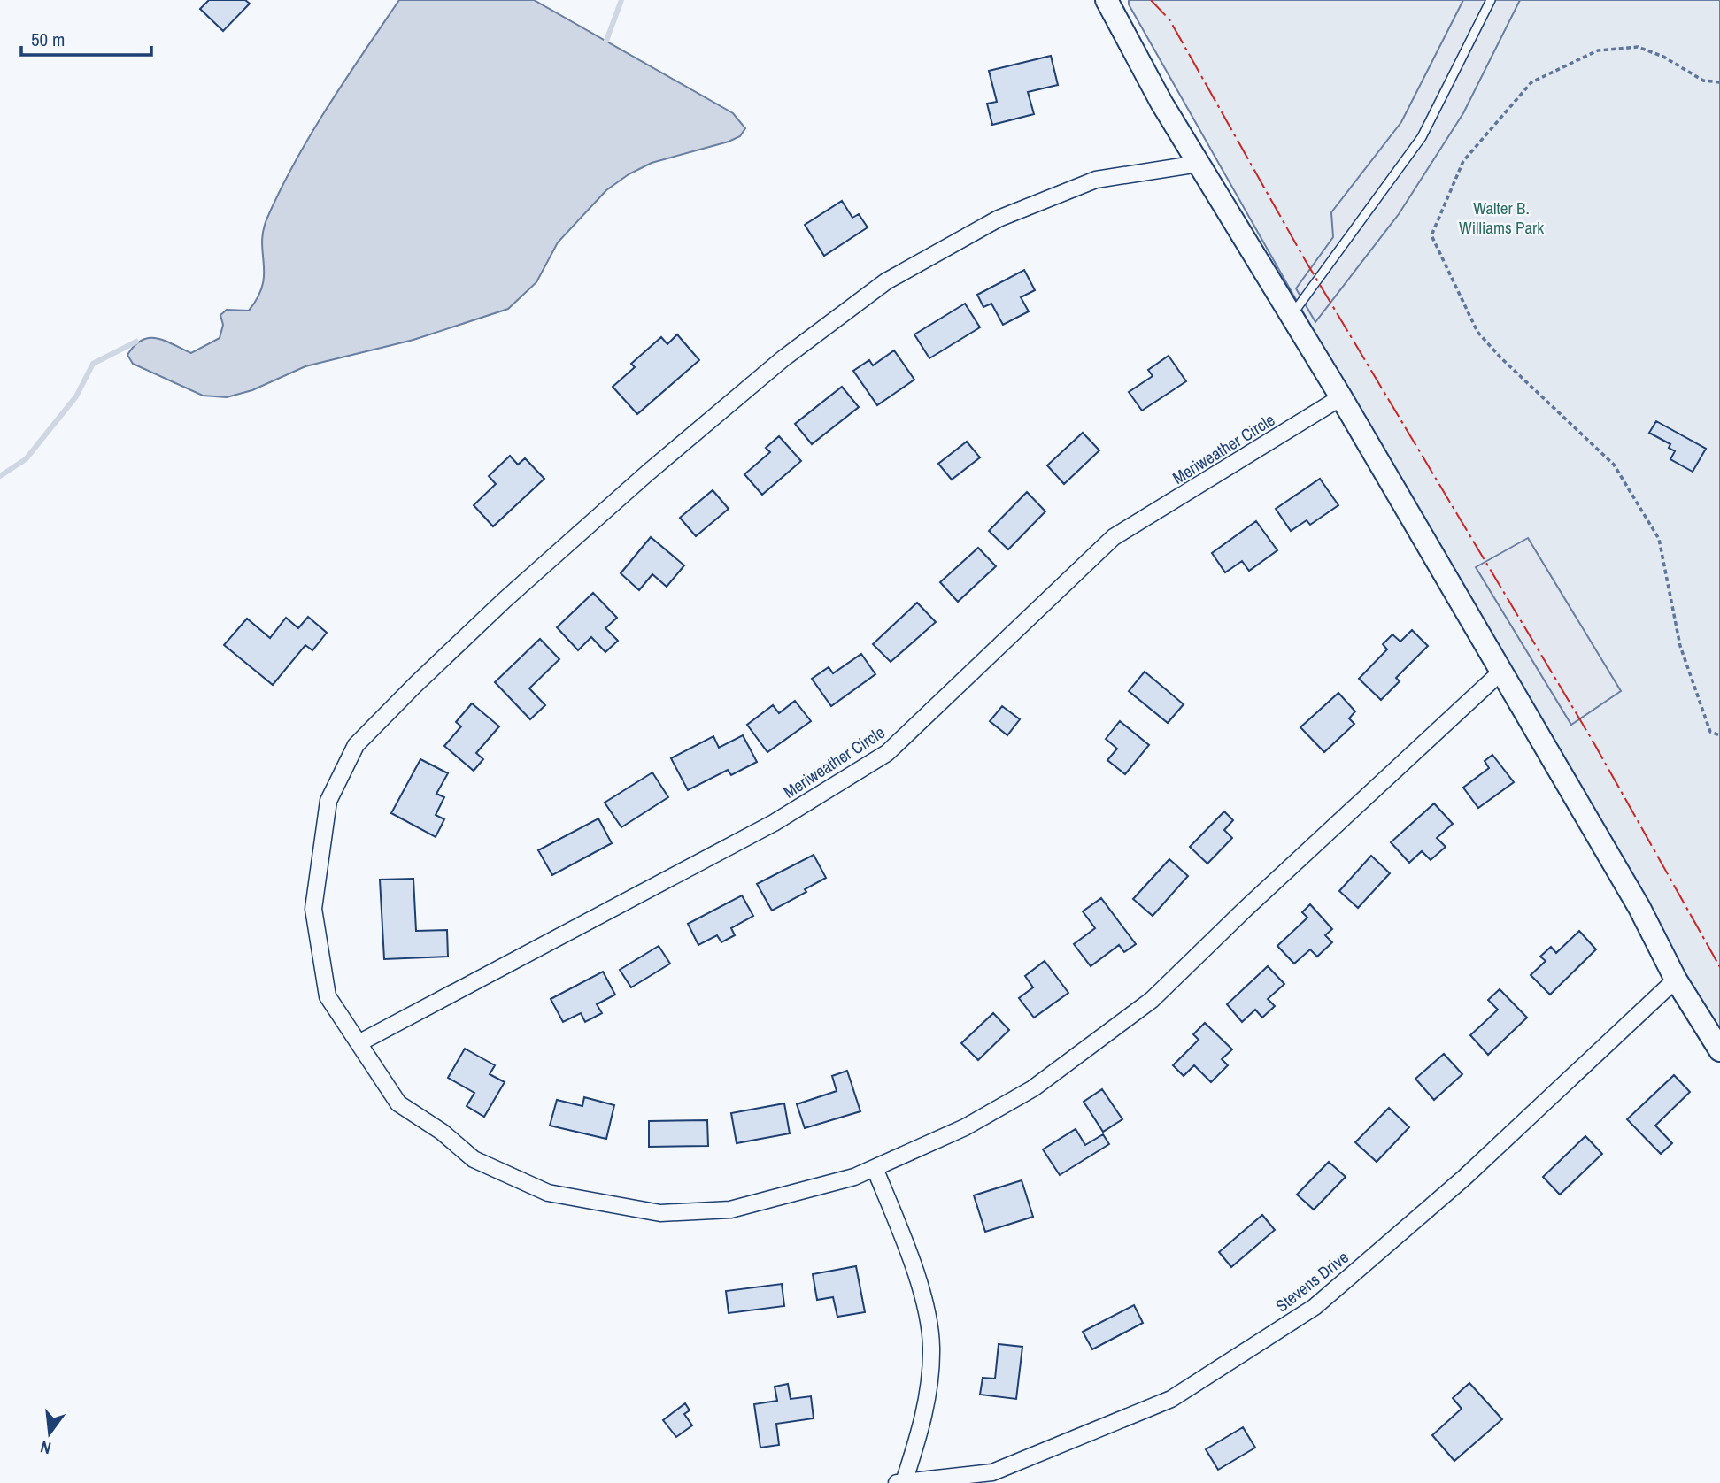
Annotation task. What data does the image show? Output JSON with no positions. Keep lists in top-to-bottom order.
{
  "streets": {
    "street": ["Meriweather Circle", "Stevens Drive"]
  },
  "parks": ["Walter B. Williams Park"],
  "scale_bar": "50 m",
  "north": "bottom"
}
